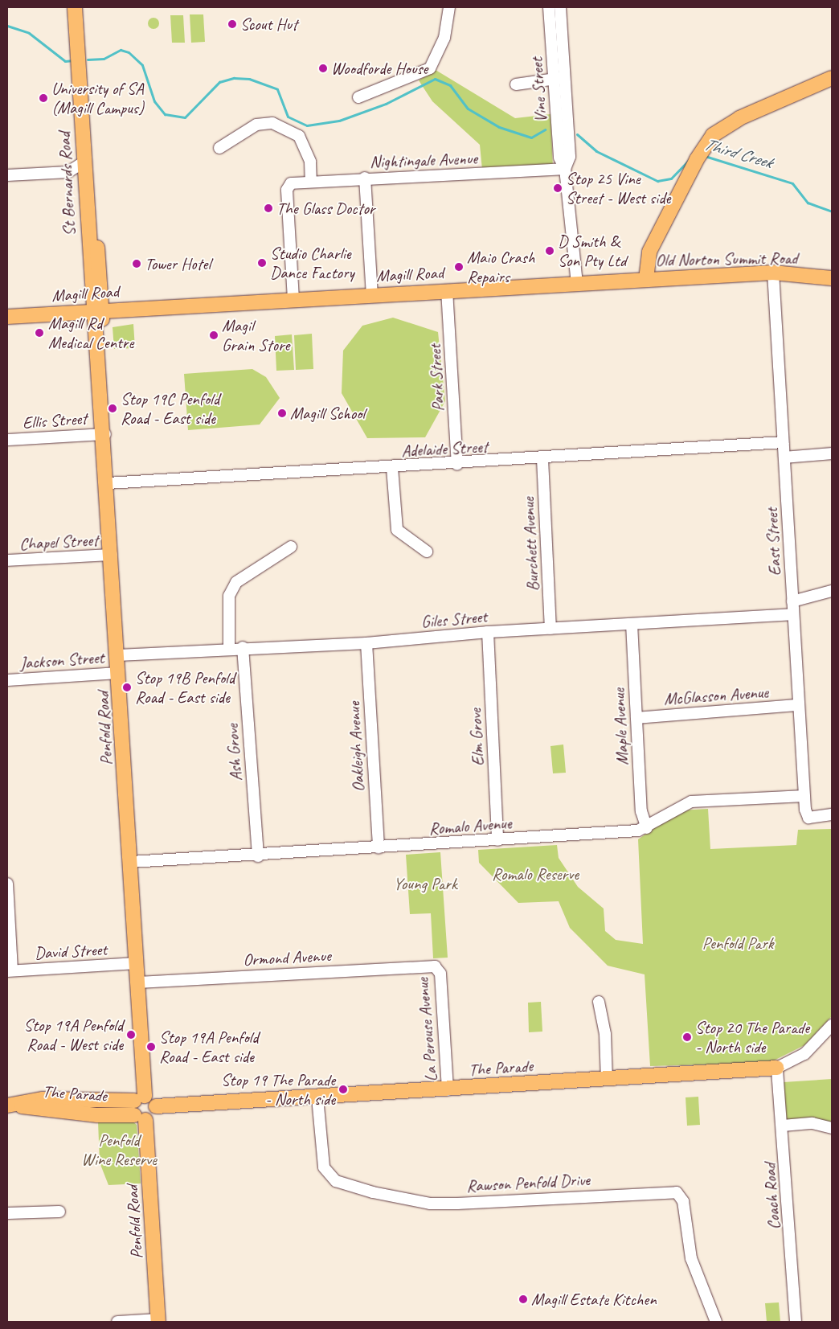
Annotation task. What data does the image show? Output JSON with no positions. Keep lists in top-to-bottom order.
{
  "streets": {
    "main road": [
      "St Bernards Road",
      "Old Norton Summit Road",
      "Magill Road",
      "Penfold Road",
      "The Parade"
    ],
    "street": [
      "Vine Street",
      "Nightingale Avenue",
      "Park Street",
      "Ellis Street",
      "Adelaide Street",
      "Chapel Street",
      "East Street",
      "Burchett Avenue",
      "Giles Street",
      "Jackson Street",
      "McGlasson Avenue",
      "Maple Avenue",
      "Elm Grove",
      "Oakleigh Avenue",
      "Ash Grove",
      "Romalo Avenue",
      "David Street",
      "Ormond Avenue",
      "La Perouse Avenue",
      "Rawson Penfold Drive",
      "Coach Road"
    ]
  },
  "crossings": [
    ["Vine Street", "Nightingale Avenue"],
    ["Vine Street", "Magill Road"],
    ["Nightingale Avenue", "Magill Road"],
    ["St Bernards Road", "Magill Road"],
    ["St Bernards Road", "Penfold Road"],
    ["Old Norton Summit Road", "Magill Road"],
    ["Old Norton Summit Road", "East Street"],
    ["Magill Road", "Park Street"],
    ["Magill Road", "Penfold Road"],
    ["Park Street", "Adelaide Street"],
    ["Ellis Street", "Penfold Road"],
    ["Adelaide Street", "East Street"],
    ["Adelaide Street", "Burchett Avenue"],
    ["Adelaide Street", "Penfold Road"],
    ["Chapel Street", "Penfold Road"],
    ["East Street", "Giles Street"],
    ["East Street", "McGlasson Avenue"],
    ["East Street", "Romalo Avenue"],
    ["Burchett Avenue", "Giles Street"],
    ["Giles Street", "Maple Avenue"],
    ["Giles Street", "Penfold Road"],
    ["Giles Street", "Elm Grove"],
    ["Giles Street", "Oakleigh Avenue"],
    ["Giles Street", "Ash Grove"],
    ["Jackson Street", "Penfold Road"],
    ["McGlasson Avenue", "Maple Avenue"],
    ["Maple Avenue", "Romalo Avenue"],
    ["Penfold Road", "Romalo Avenue"],
    ["Penfold Road", "David Street"],
    ["Penfold Road", "Ormond Avenue"],
    ["Penfold Road", "The Parade"],
    ["Elm Grove", "Romalo Avenue"],
    ["Oakleigh Avenue", "Romalo Avenue"],
    ["Ash Grove", "Romalo Avenue"],
    ["Ormond Avenue", "La Perouse Avenue"],
    ["La Perouse Avenue", "The Parade"],
    ["The Parade", "Rawson Penfold Drive"],
    ["The Parade", "Coach Road"]
  ],
  "water": ["Third Creek"],
  "parks": [
    "Romalo Reserve",
    "Young Park",
    "Penfold Park",
    "Penfold Wine Reserve"
  ],
  "places": [
    "Scout Hut",
    "Woodforde House",
    "University of SA (Magill Campus)",
    "Stop 25 Vine Street - West side",
    "The Glass Doctor",
    "D Smith & Son Pty Ltd",
    "Studio Charlie Dance Factory",
    "Tower Hotel",
    "Maio Crash Repairs",
    "Magill Rd Medical Centre",
    "Magil Grain Store",
    "Stop 19C Penfold Road - East side",
    "Magill School",
    "Stop 19B Penfold Road - East side",
    "Stop 19A Penfold Road - West side",
    "Stop 20 The Parade - North side",
    "Stop 19A Penfold Road - East side",
    "Stop 19 The Parade - North side",
    "Magill Estate Kitchen"
  ]
}
